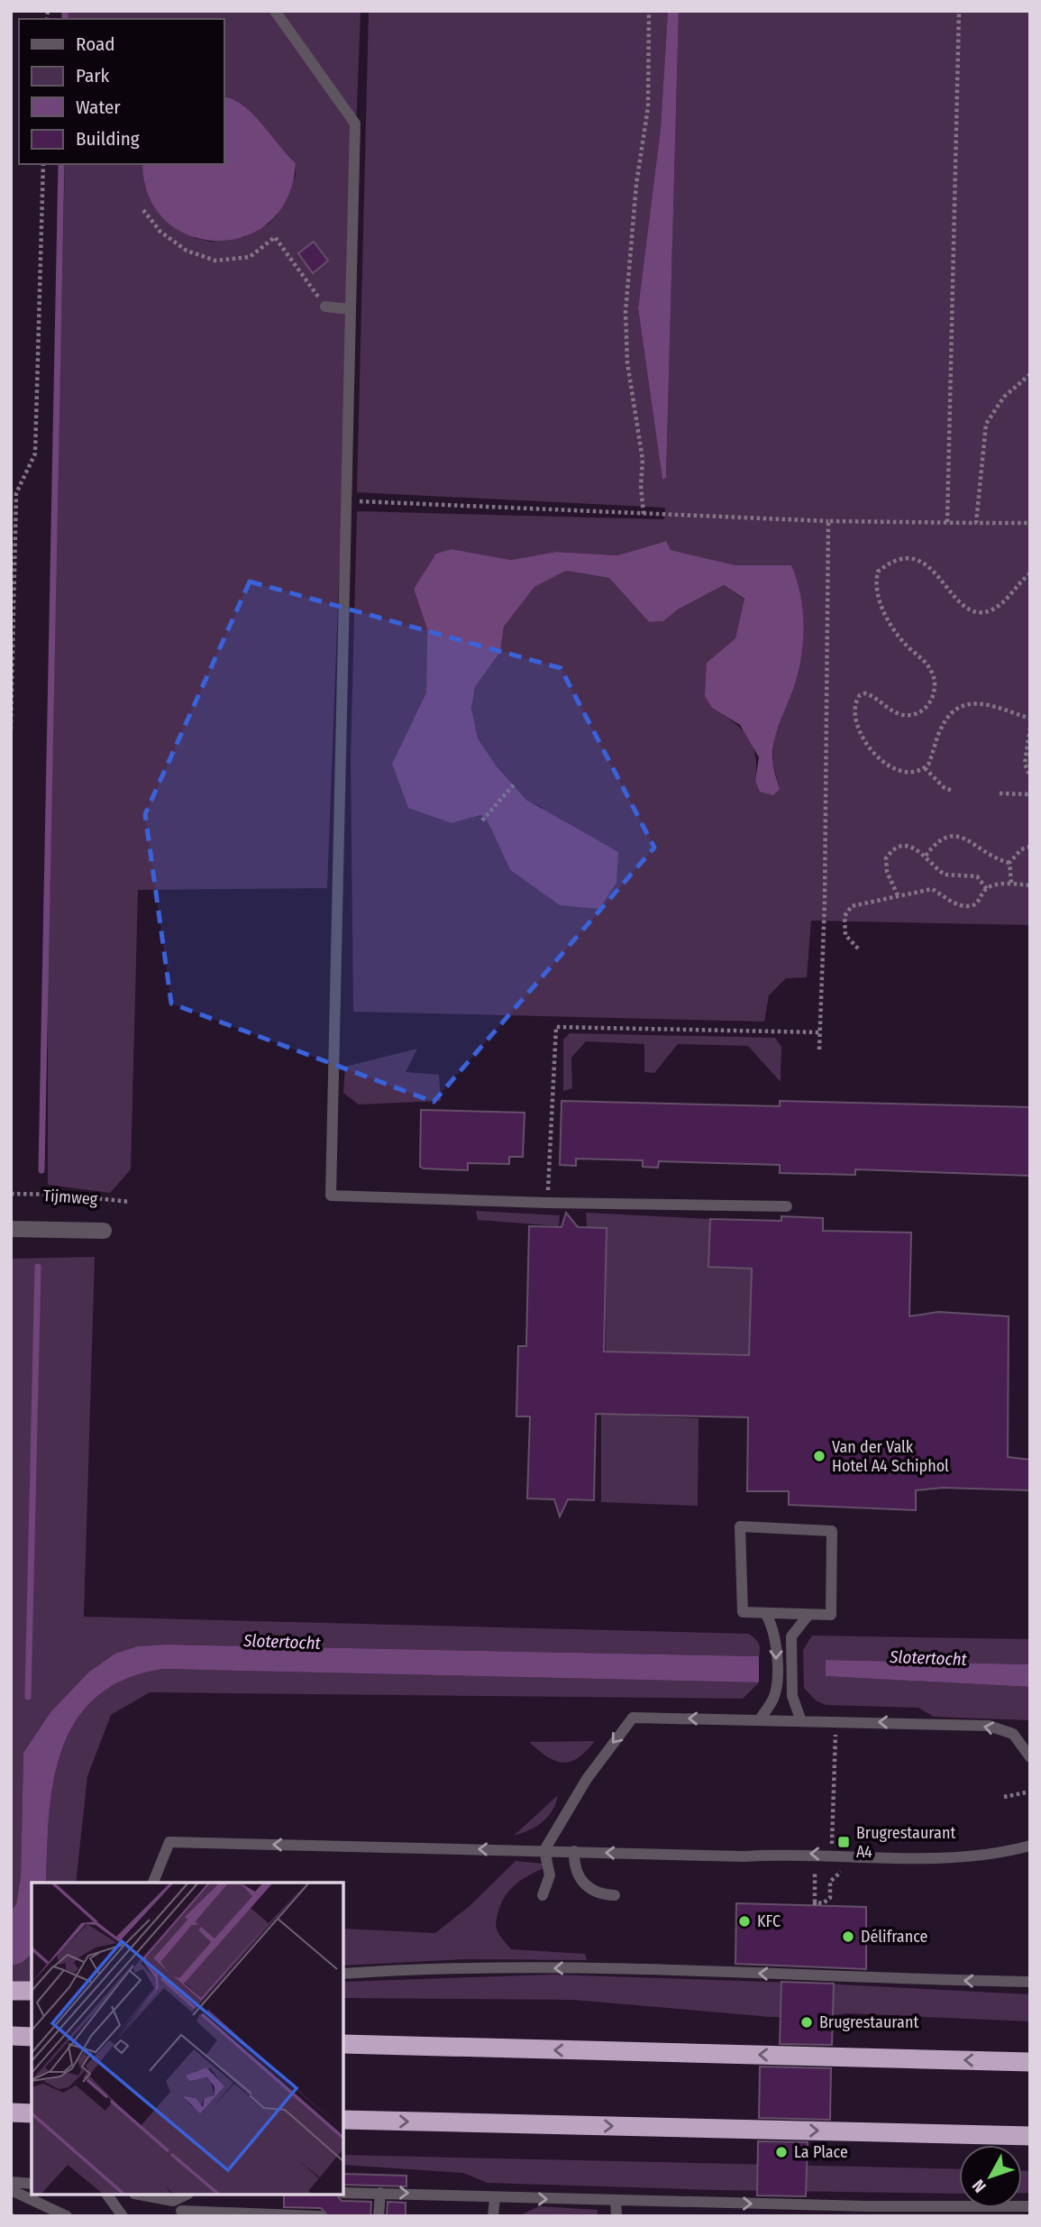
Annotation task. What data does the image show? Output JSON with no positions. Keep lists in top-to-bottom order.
{
  "streets": {
    "street": ["Tijmweg"]
  },
  "water": ["Slotertocht"],
  "places": {
    "other": [
      "Van der Valk Hotel A4 Schiphol",
      "KFC",
      "Délifrance",
      "Brugrestaurant",
      "La Place"
    ],
    "transit": ["Brugrestaurant A4"]
  },
  "legend": [
    "Road",
    "Park",
    "Water",
    "Building"
  ],
  "north": "bottom left"
}
